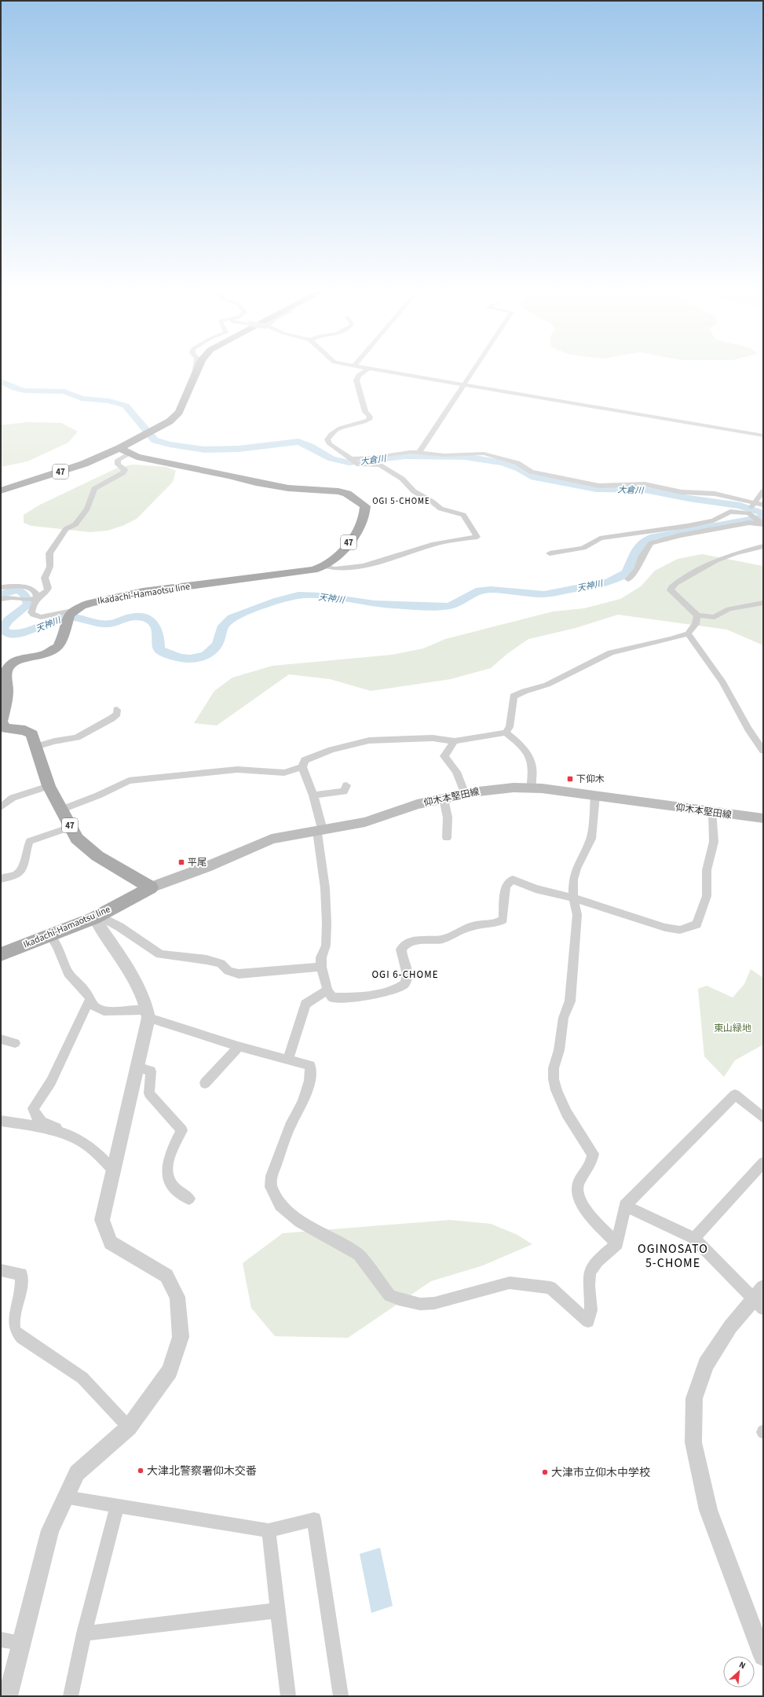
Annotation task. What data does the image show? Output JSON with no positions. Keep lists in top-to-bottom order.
{
  "streets": {
    "main road": ["47", "Ikadachi-Hamaotsu line", "仰木本堅田線"]
  },
  "crossings": [
    ["47", "Ikadachi-Hamaotsu line"],
    ["47", "仰木本堅田線"],
    ["Ikadachi-Hamaotsu line", "仰木本堅田線"]
  ],
  "districts": ["OGI 5-CHOME", "OGI 6-CHOME", "OGINOSATO 5-CHOME"],
  "water": ["大倉川", "天神川"],
  "parks": ["東山緑地"],
  "places": {
    "transit": ["下仰木", "平尾"],
    "other": ["大津北警察署仰木交番", "大津市立仰木中学校"]
  },
  "north": "top right"
}
